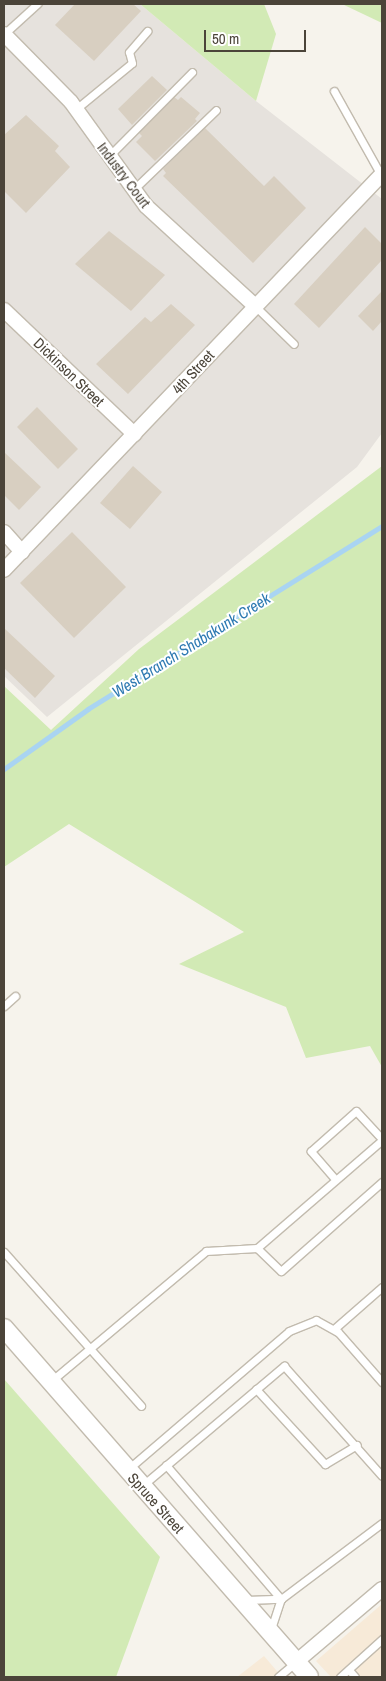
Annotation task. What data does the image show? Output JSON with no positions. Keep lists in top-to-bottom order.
{
  "streets": {
    "street": [
      "Industry Court",
      "Dickinson Street",
      "4th Street",
      "Spruce Street"
    ]
  },
  "crossings": [
    ["Industry Court", "4th Street"],
    ["Dickinson Street", "4th Street"]
  ],
  "water": ["West Branch Shabakunk Creek"],
  "scale_bar": "50 m"
}
